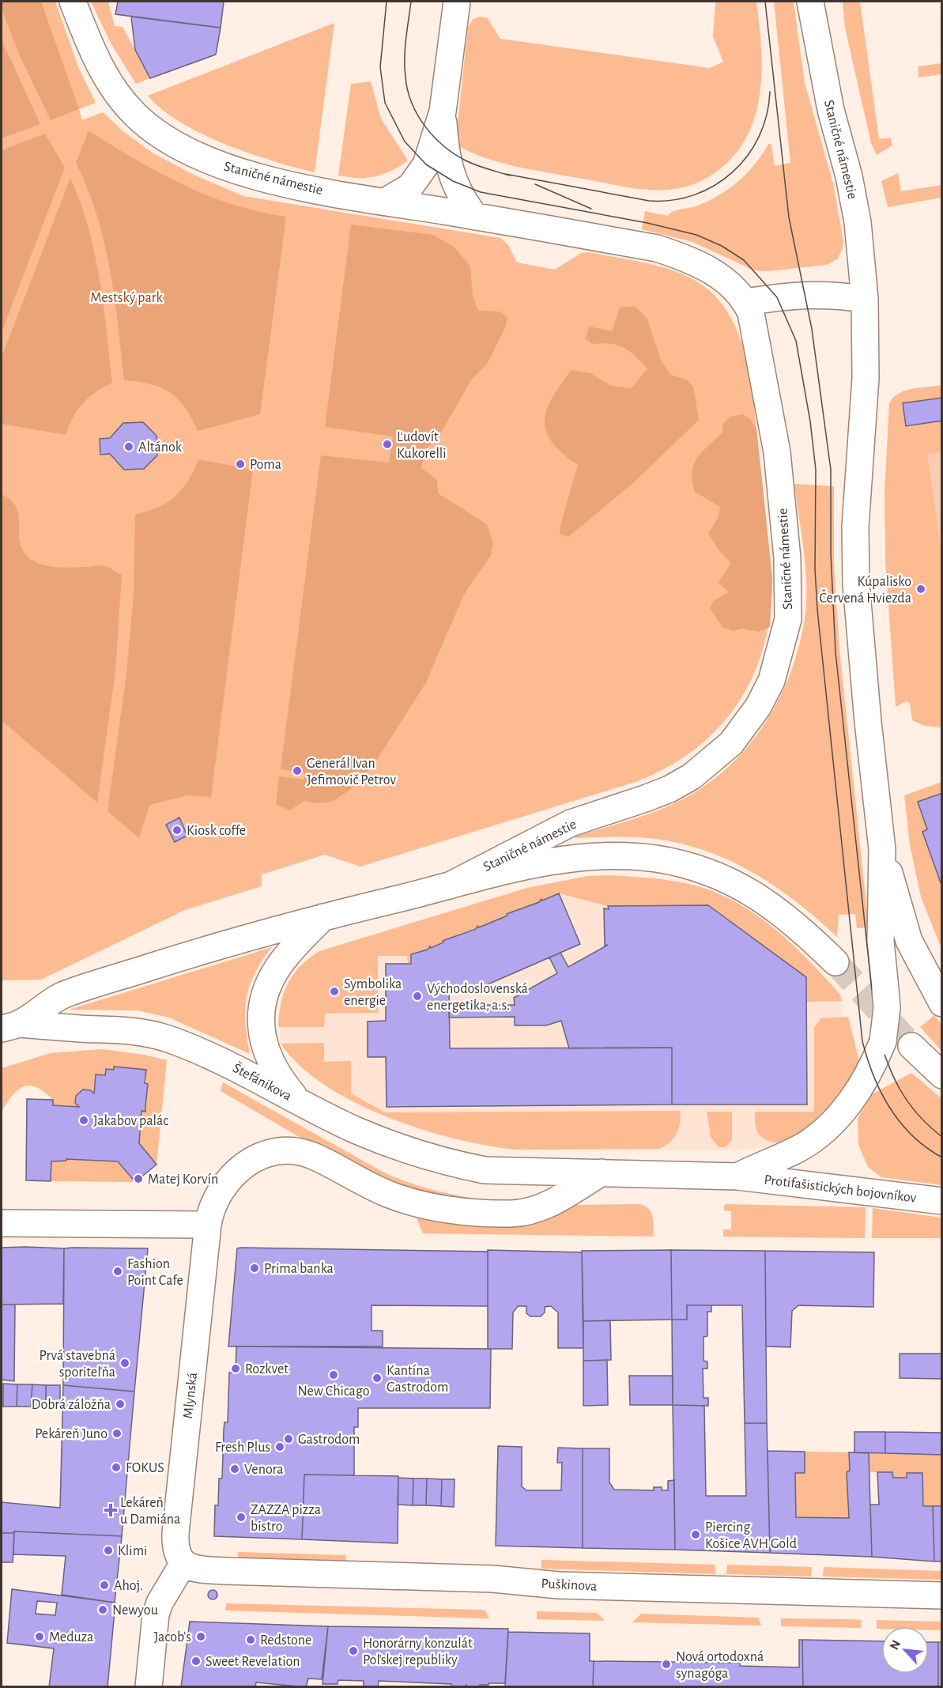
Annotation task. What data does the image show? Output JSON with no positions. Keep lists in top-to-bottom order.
{
  "streets": {
    "street": [
      "Staničné námestie",
      "Štefánikova",
      "Protifašistických bojovníkov",
      "Mlynská",
      "Puškinova"
    ]
  },
  "crossings": [
    ["Staničné námestie", "Štefánikova"],
    ["Staničné námestie", "Protifašistických bojovníkov"],
    ["Štefánikova", "Protifašistických bojovníkov"],
    ["Mlynská", "Puškinova"]
  ],
  "parks": ["Mestský park"],
  "places": {
    "other": [
      "Ľudovít Kukorelli",
      "Altánok",
      "Poma",
      "Kúpalisko Červená Hviezda",
      "Generál Ivan Jefimovič Petrov",
      "Kiosk coffe",
      "Symbolika energie",
      "Východoslovenská energetika, a.s.",
      "Jakabov palác",
      "Matej Korvín",
      "Prima banka",
      "Fashion Point Cafe",
      "Prvá stavebná sporiteľňa",
      "Rozkvet",
      "New Chicago",
      "Kantína Gastrodom",
      "Dobrá záložňa",
      "Pekáreň Juno",
      "Gastrodom",
      "Fresh Plus",
      "FOKUS",
      "Venora",
      "ZAZZA pizza bistro",
      "Piercing Košice AVH Gold",
      "Klimi",
      "Ahoj.",
      "Newyou",
      "Meduza",
      "Jacob's",
      "Redstone",
      "Honorárny konzulát Poľskej republiky",
      "Sweet Revelation",
      "Nová ortodoxná synagóga"
    ],
    "health": ["Lekáreň u Damiána"]
  },
  "north": "top left"
}
